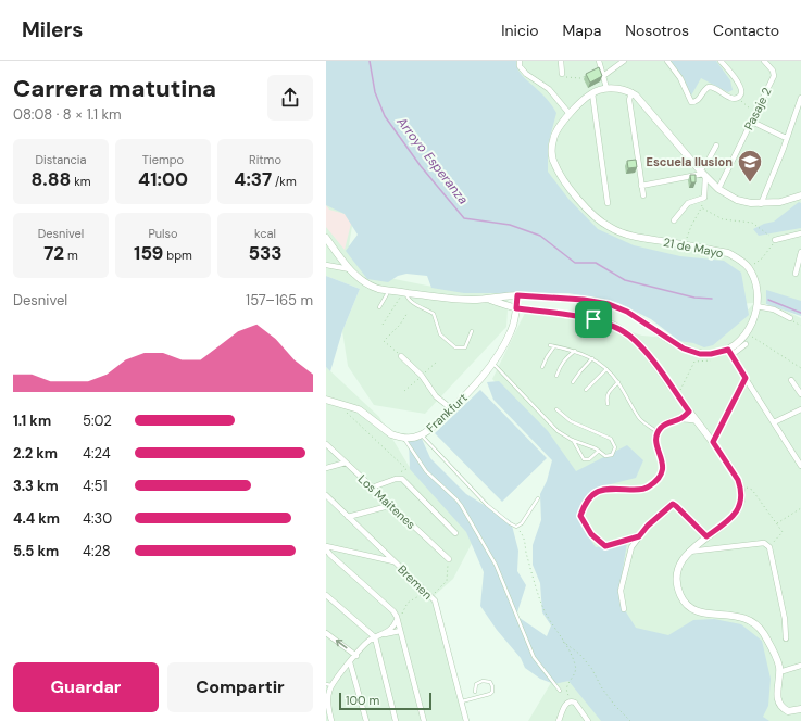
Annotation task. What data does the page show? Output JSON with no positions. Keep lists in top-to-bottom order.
{
  "streets": {
    "street": [
      "Pasaje 2",
      "21 de Mayo",
      "Frankfurt",
      "Los Maitenes",
      "Bremen"
    ]
  },
  "water": ["Arroyo Esperanza"],
  "places": {
    "school or university": ["Escuela Ilusion"]
  },
  "scale_bar": "100 m",
  "page": {
    "header": "Milers",
    "nav": [
      "Inicio",
      "Mapa",
      "Nosotros",
      "Contacto"
    ],
    "heading": ["Carrera matutina", "08:08 · 8 × 1.1 km"],
    "stats": [
      ["Distancia", "8.88 km"],
      ["Tiempo", "41:00"],
      ["Ritmo", "4:37 /km"],
      ["Desnivel", "72 m"],
      ["Pulso", "159 bpm"],
      ["kcal", "533"]
    ],
    "chart": ["Desnivel", "157–165 m"],
    "list": [
      {
        "name": "1.1 km",
        "note": "5:02"
      },
      {
        "name": "2.2 km",
        "note": "4:24"
      },
      {
        "name": "3.3 km",
        "note": "4:51"
      },
      {
        "name": "4.4 km",
        "note": "4:30"
      },
      {
        "name": "5.5 km",
        "note": "4:28"
      }
    ],
    "buttons": ["Guardar", "Compartir"],
    "scale": "100 m"
  }
}
